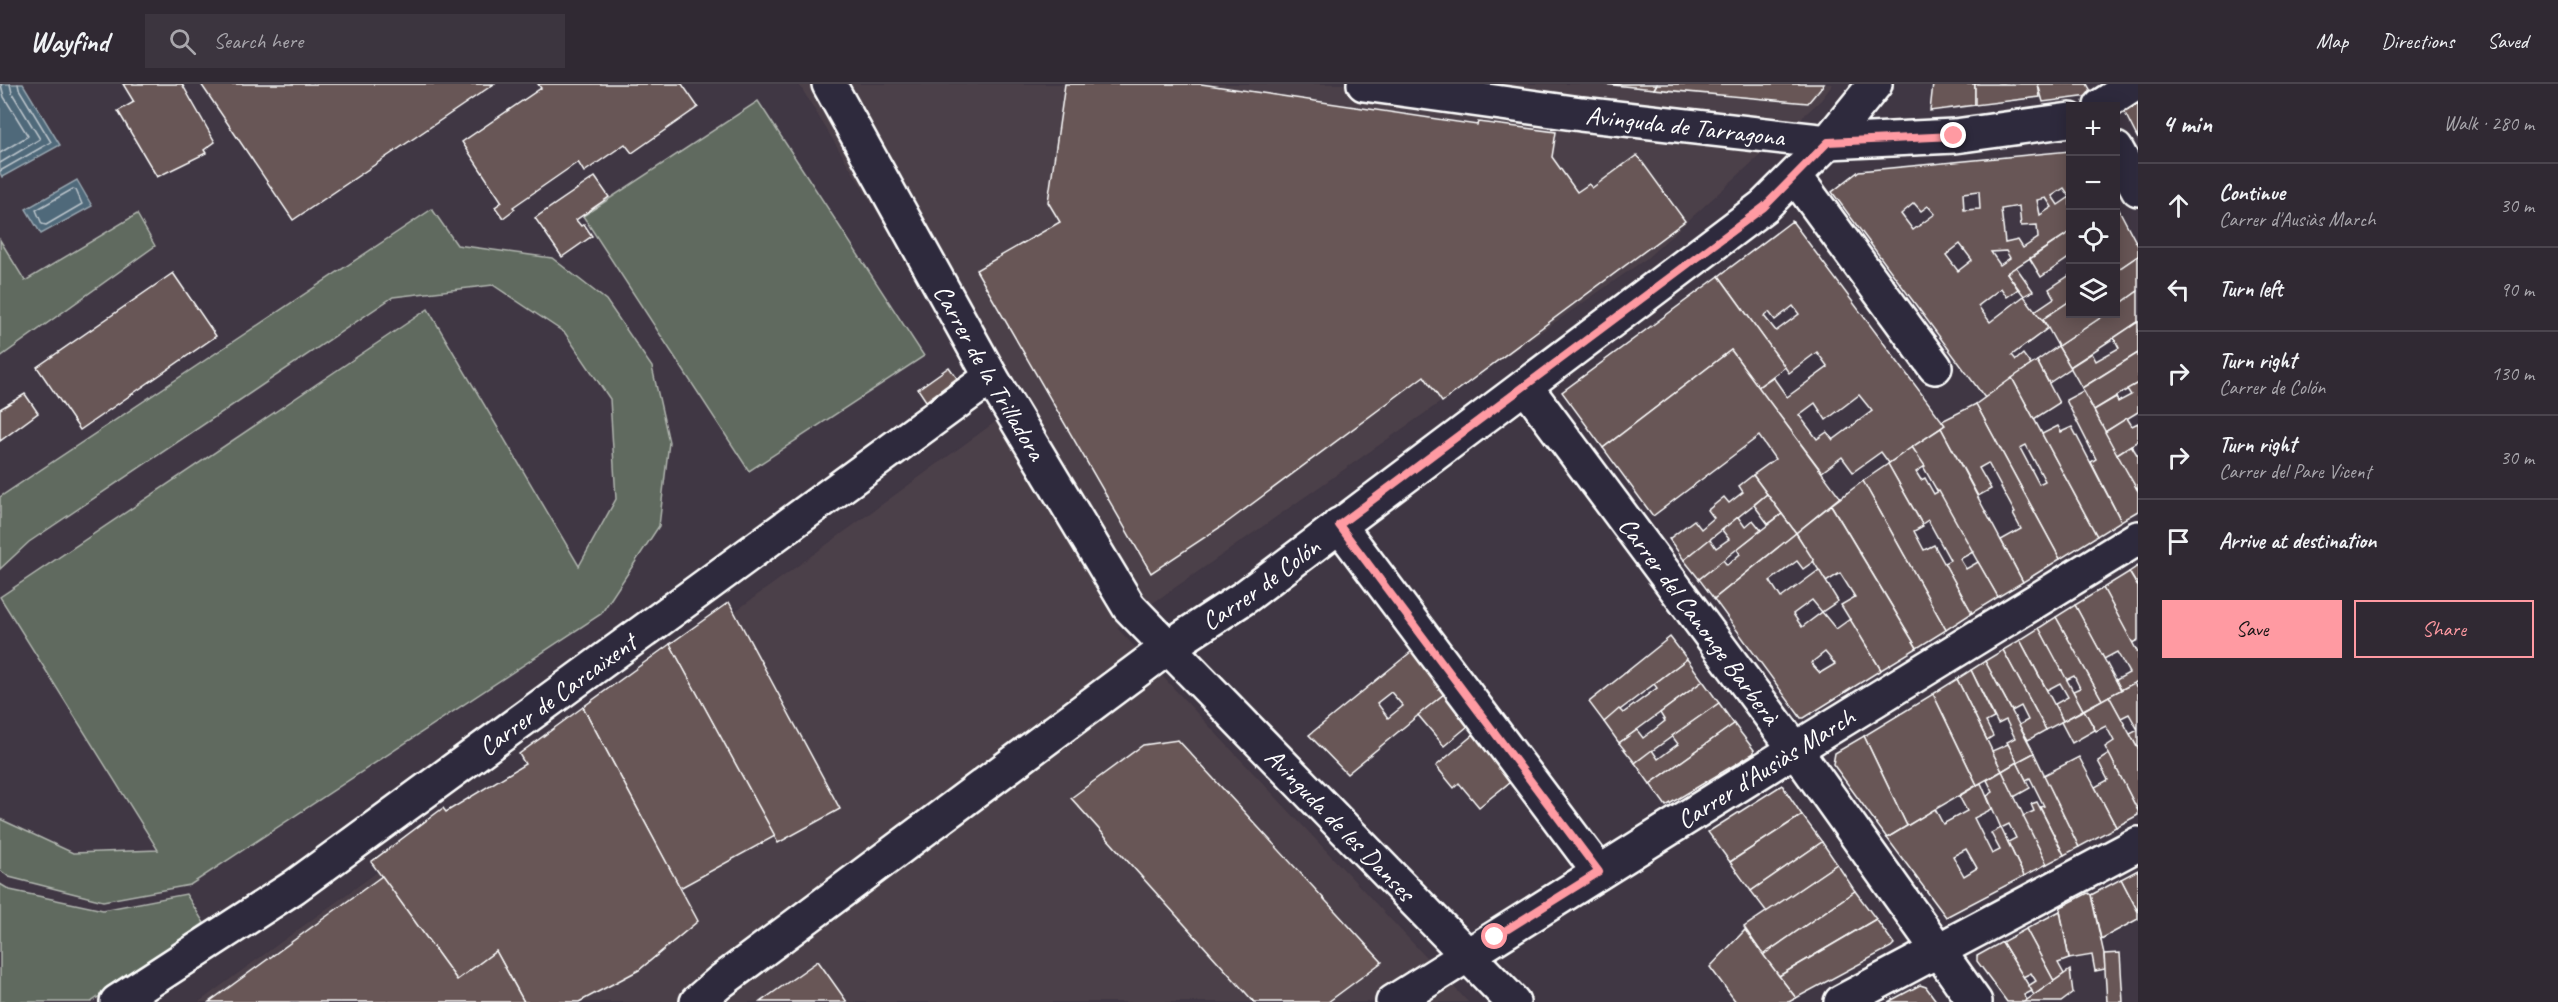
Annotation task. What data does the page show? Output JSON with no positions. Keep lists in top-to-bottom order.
{
  "streets": {
    "street": [
      "Avinguda de Tarragona",
      "Carrer de la Trilladora",
      "Carrer de Colón",
      "Carrer del Canonge Barberà",
      "Carrer de Carcaixent",
      "Carrer d'Ausiàs March",
      "Avinguda de les Danses"
    ]
  },
  "crossings": [
    ["Avinguda de Tarragona", "Carrer de Colón"],
    ["Carrer de la Trilladora", "Carrer de Colón"],
    ["Carrer de la Trilladora", "Carrer de Carcaixent"],
    ["Carrer de la Trilladora", "Avinguda de les Danses"],
    ["Carrer de Colón", "Carrer del Canonge Barberà"],
    ["Carrer de Colón", "Avinguda de les Danses"],
    ["Carrer del Canonge Barberà", "Carrer d'Ausiàs March"],
    ["Carrer d'Ausiàs March", "Avinguda de les Danses"]
  ],
  "page": {
    "header": "Wayfind",
    "search": "Search here",
    "nav": ["Map", "Directions", "Saved"],
    "heading": ["4 min", "Walk · 280 m"],
    "map_buttons": ["+", "−"],
    "list": [
      ["Continue", "Carrer d'Ausiàs March", "30 m"],
      ["Turn left", "90 m"],
      ["Turn right", "Carrer de Colón", "130 m"],
      ["Turn right", "Carrer del Pare Vicent", "30 m"],
      "Arrive at destination"
    ],
    "buttons": ["Save", "Share"]
  }
}
